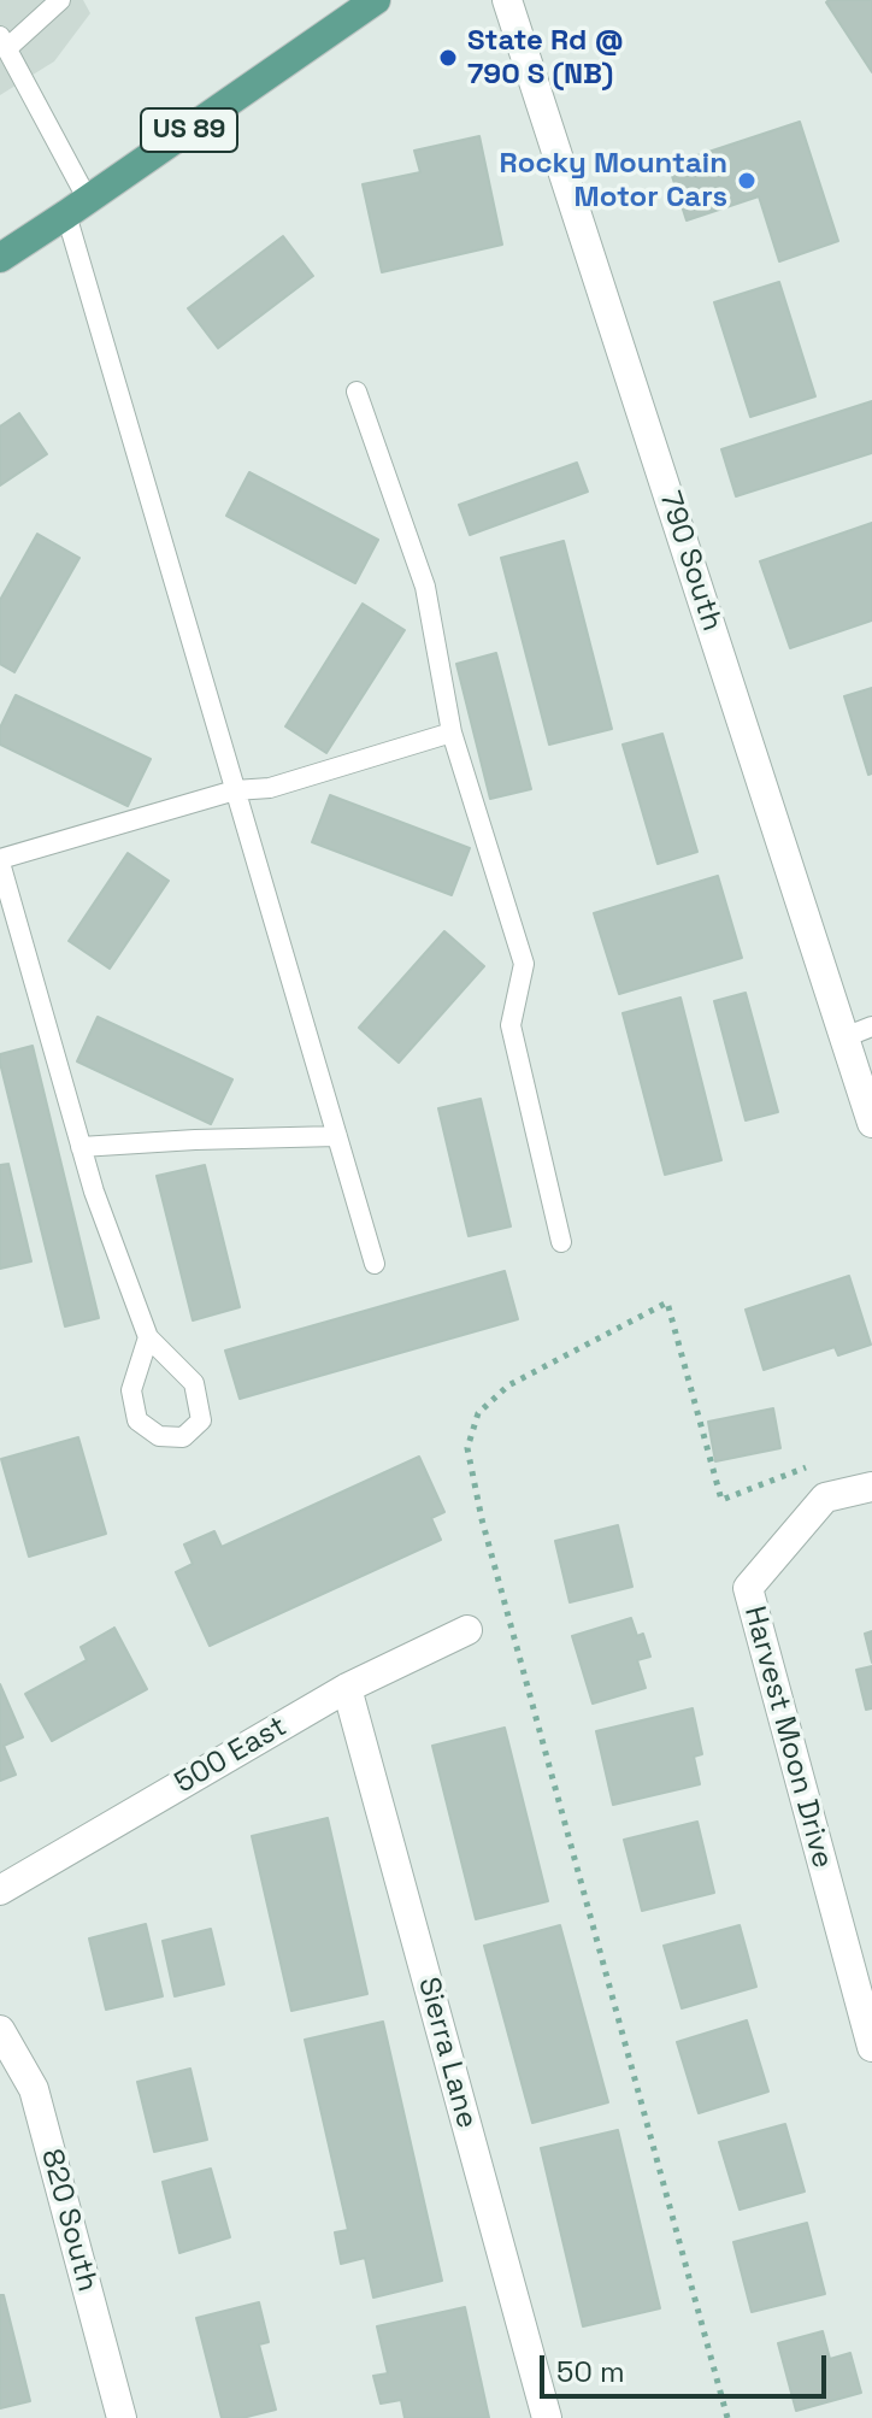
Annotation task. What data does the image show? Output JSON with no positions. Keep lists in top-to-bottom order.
{
  "streets": {
    "main road": ["US 89"],
    "street": [
      "790 South",
      "Harvest Moon Drive",
      "500 East",
      "Sierra Lane",
      "820 South"
    ]
  },
  "crossings": [
    ["500 East", "Sierra Lane"]
  ],
  "places": ["State Rd @ 790 S (NB)", "Rocky Mountain Motor Cars"],
  "scale_bar": "50 m"
}
